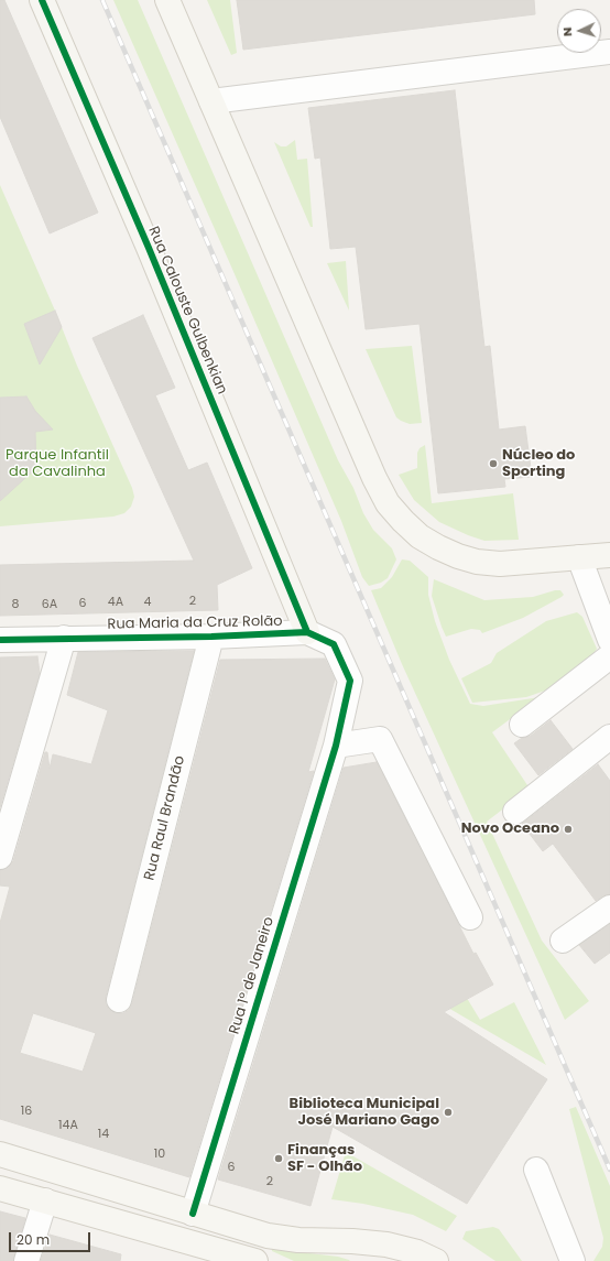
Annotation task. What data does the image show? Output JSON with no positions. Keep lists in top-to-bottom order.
{
  "streets": {
    "street": [
      "Rua Calouste Gulbenkian",
      "Rua Maria da Cruz Rolão",
      "Rua Raul Brandão",
      "Rua 1º de Janeiro"
    ]
  },
  "crossings": [
    ["Rua Calouste Gulbenkian", "Rua Maria da Cruz Rolão"],
    ["Rua Maria da Cruz Rolão", "Rua Raul Brandão"],
    ["Rua Maria da Cruz Rolão", "Rua 1º de Janeiro"]
  ],
  "parks": ["Parque Infantil da Cavalinha"],
  "places": [
    "Núcleo do Sporting",
    "Novo Oceano",
    "Biblioteca Municipal José Mariano Gago",
    "Finanças SF - Olhão"
  ],
  "house_numbers": [
    "2",
    "4A",
    "4",
    "6",
    "8",
    "6A",
    "16",
    "14A",
    "14",
    "10",
    "6",
    "2"
  ],
  "scale_bar": "20 m",
  "north": "left"
}
